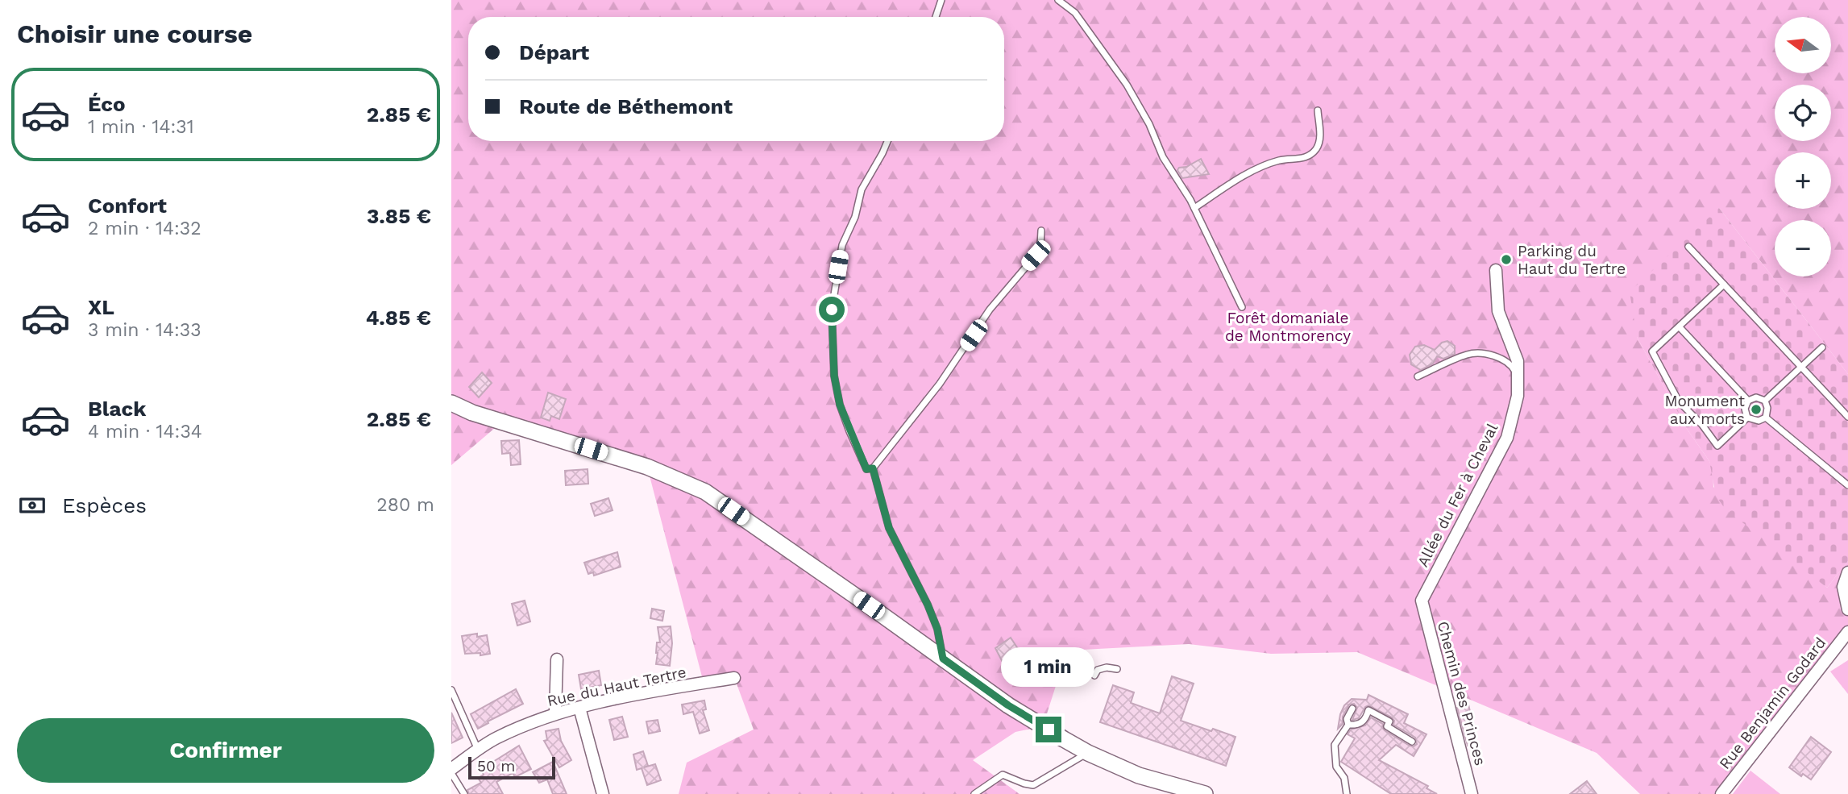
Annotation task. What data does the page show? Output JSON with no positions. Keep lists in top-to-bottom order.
{
  "streets": {
    "street": [
      "Allée du Fer à Cheval",
      "Rue du Haut Tertre",
      "Chemin des Princes",
      "Rue Benjamin Godard"
    ]
  },
  "crossings": [
    ["Allée du Fer à Cheval", "Chemin des Princes"]
  ],
  "parks": ["Forêt domaniale de Montmorency"],
  "places": ["Parking du Haut du Tertre", "Monument aux morts"],
  "scale_bar": "50 m",
  "north": "left",
  "page": {
    "heading": "Choisir une course",
    "map_buttons": ["+", "−"],
    "banner": ["Départ", "Route de Béthemont"],
    "list": [
      {
        "name": "Éco",
        "note": "1 min · 14:31",
        "value": "2.85 €"
      },
      {
        "name": "Confort",
        "note": "2 min · 14:32",
        "value": "3.85 €"
      },
      {
        "name": "XL",
        "note": "3 min · 14:33",
        "value": "4.85 €"
      },
      {
        "name": "Black",
        "note": "4 min · 14:34",
        "value": "2.85 €"
      }
    ],
    "pay": ["Espèces", "280 m"],
    "bubble": "1 min",
    "buttons": "Confirmer",
    "scale": "50 m"
  }
}
